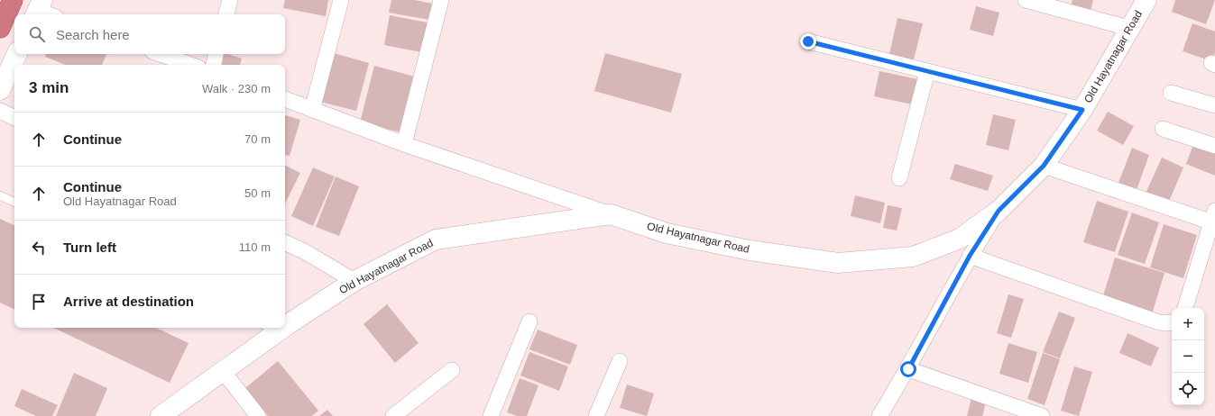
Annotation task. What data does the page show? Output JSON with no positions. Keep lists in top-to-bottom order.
{
  "streets": {
    "street": ["Old Hayatnagar Road"]
  },
  "page": {
    "search": "Search here",
    "heading": ["3 min", "Walk · 230 m"],
    "list": [
      ["Continue", "70 m"],
      ["Continue", "Old Hayatnagar Road", "50 m"],
      ["Turn left", "110 m"],
      "Arrive at destination"
    ],
    "map_buttons": ["+", "−"]
  }
}
